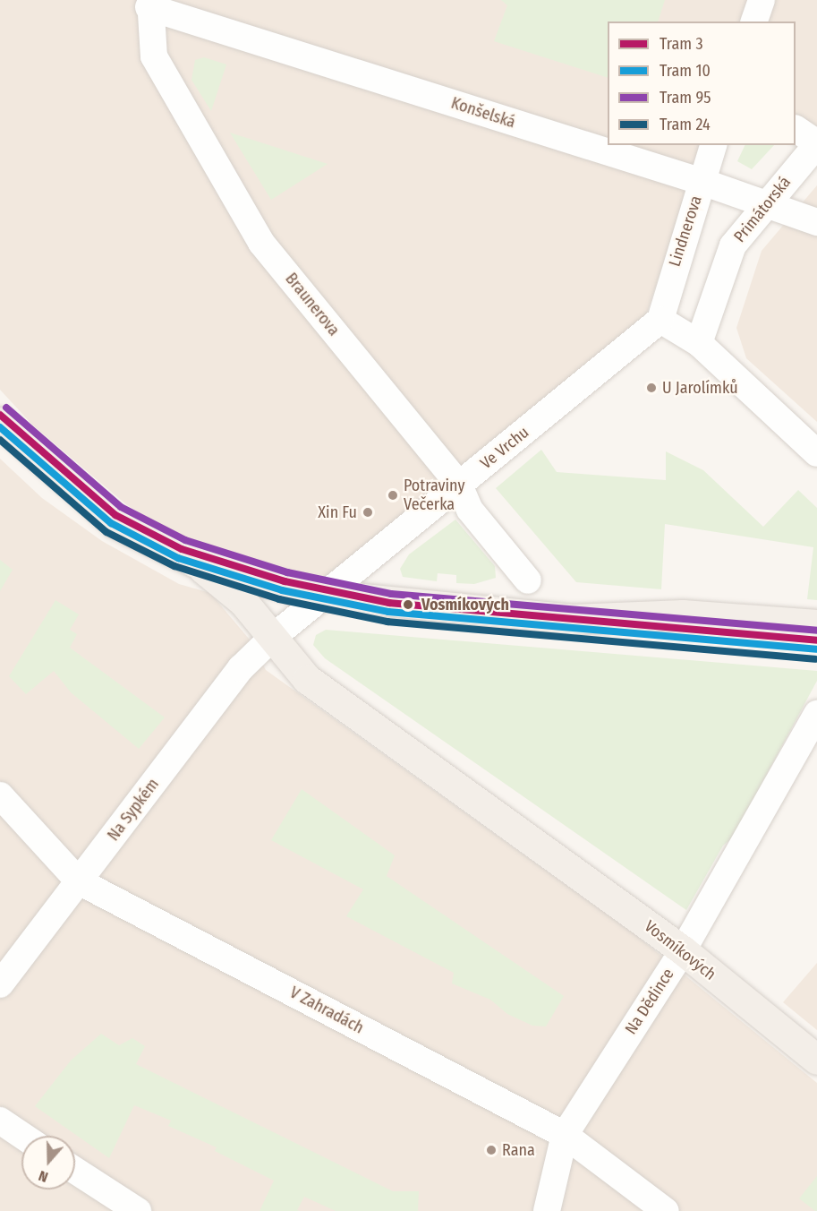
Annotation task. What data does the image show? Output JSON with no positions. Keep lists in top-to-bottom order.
{
  "streets": {
    "main road": ["Vosmíkových"],
    "street": [
      "Konšelská",
      "Primátorská",
      "Lindnerova",
      "Braunerova",
      "Ve Vrchu",
      "Na Sypkém",
      "Na Dědince",
      "V Zahradách"
    ]
  },
  "crossings": [
    ["Konšelská", "Primátorská"],
    ["Konšelská", "Lindnerova"],
    ["Konšelská", "Braunerova"],
    ["Lindnerova", "Ve Vrchu"],
    ["Braunerova", "Ve Vrchu"],
    ["Ve Vrchu", "Na Sypkém"],
    ["Na Sypkém", "Vosmíkových"],
    ["Na Sypkém", "V Zahradách"],
    ["Vosmíkových", "Na Dědince"],
    ["Na Dědince", "V Zahradách"]
  ],
  "places": [
    "U Jarolímků",
    "Potraviny Večerka",
    "Xin Fu",
    "Vosmíkových",
    "Rana"
  ],
  "lines": [
    "tram line 95",
    "tram line 3",
    "tram line 10",
    "tram line 24"
  ],
  "legend": [
    "Tram 3",
    "Tram 10",
    "Tram 95",
    "Tram 24"
  ],
  "north": "bottom"
}
